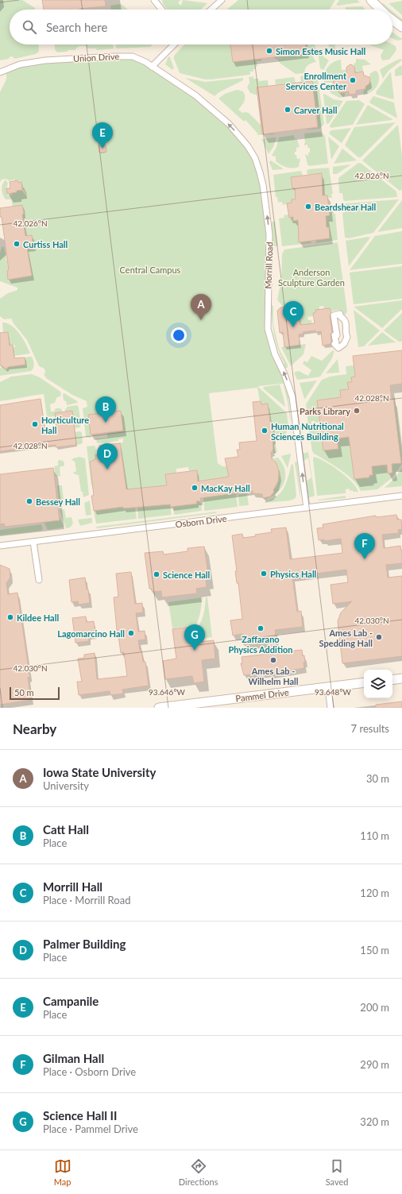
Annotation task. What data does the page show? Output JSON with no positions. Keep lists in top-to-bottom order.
{
  "streets": {
    "street": [
      "Union Drive",
      "Morrill Road",
      "Osborn Drive",
      "Pammel Drive"
    ]
  },
  "crossings": [
    ["Union Drive", "Morrill Road"],
    ["Morrill Road", "Osborn Drive"]
  ],
  "one_way": ["Morrill Road"],
  "parks": ["Central Campus", "Anderson Sculpture Garden"],
  "places": [
    "Simon Estes Music Hall",
    "Enrollment Services Center",
    "Carver Hall",
    "Beardshear Hall",
    "Curtiss Hall",
    "Parks Library",
    "Horticulture Hall",
    "Human Nutritional Sciences Building",
    "MacKay Hall",
    "Bessey Hall",
    "Physics Hall",
    "Science Hall",
    "Kildee Hall",
    "Zaffarano Physics Addition",
    "Lagomarcino Hall",
    "Ames Lab - Spedding Hall",
    "Ames Lab - Wilhelm Hall"
  ],
  "scale_bar": "50 m",
  "page": {
    "search": "Search here",
    "pins": [
      "E",
      "A",
      "C",
      "B",
      "D",
      "F",
      "G"
    ],
    "scale": "50 m",
    "heading": ["Nearby", "7 results"],
    "list": [
      {
        "mark": "A",
        "name": "Iowa State University",
        "note": "University",
        "value": "30 m"
      },
      {
        "mark": "B",
        "name": "Catt Hall",
        "note": "Place",
        "value": "110 m"
      },
      {
        "mark": "C",
        "name": "Morrill Hall",
        "note": "Place · Morrill Road",
        "value": "120 m"
      },
      {
        "mark": "D",
        "name": "Palmer Building",
        "note": "Place",
        "value": "150 m"
      },
      {
        "mark": "E",
        "name": "Campanile",
        "note": "Place",
        "value": "200 m"
      },
      {
        "mark": "F",
        "name": "Gilman Hall",
        "note": "Place · Osborn Drive",
        "value": "290 m"
      },
      {
        "mark": "G",
        "name": "Science Hall II",
        "note": "Place · Pammel Drive",
        "value": "320 m"
      }
    ],
    "nav": ["Map", "Directions", "Saved"]
  },
  "coordinates": [
    "42.026°N",
    "42.028°N",
    "42.030°N",
    "93.646°W",
    "93.648°W"
  ]
}
